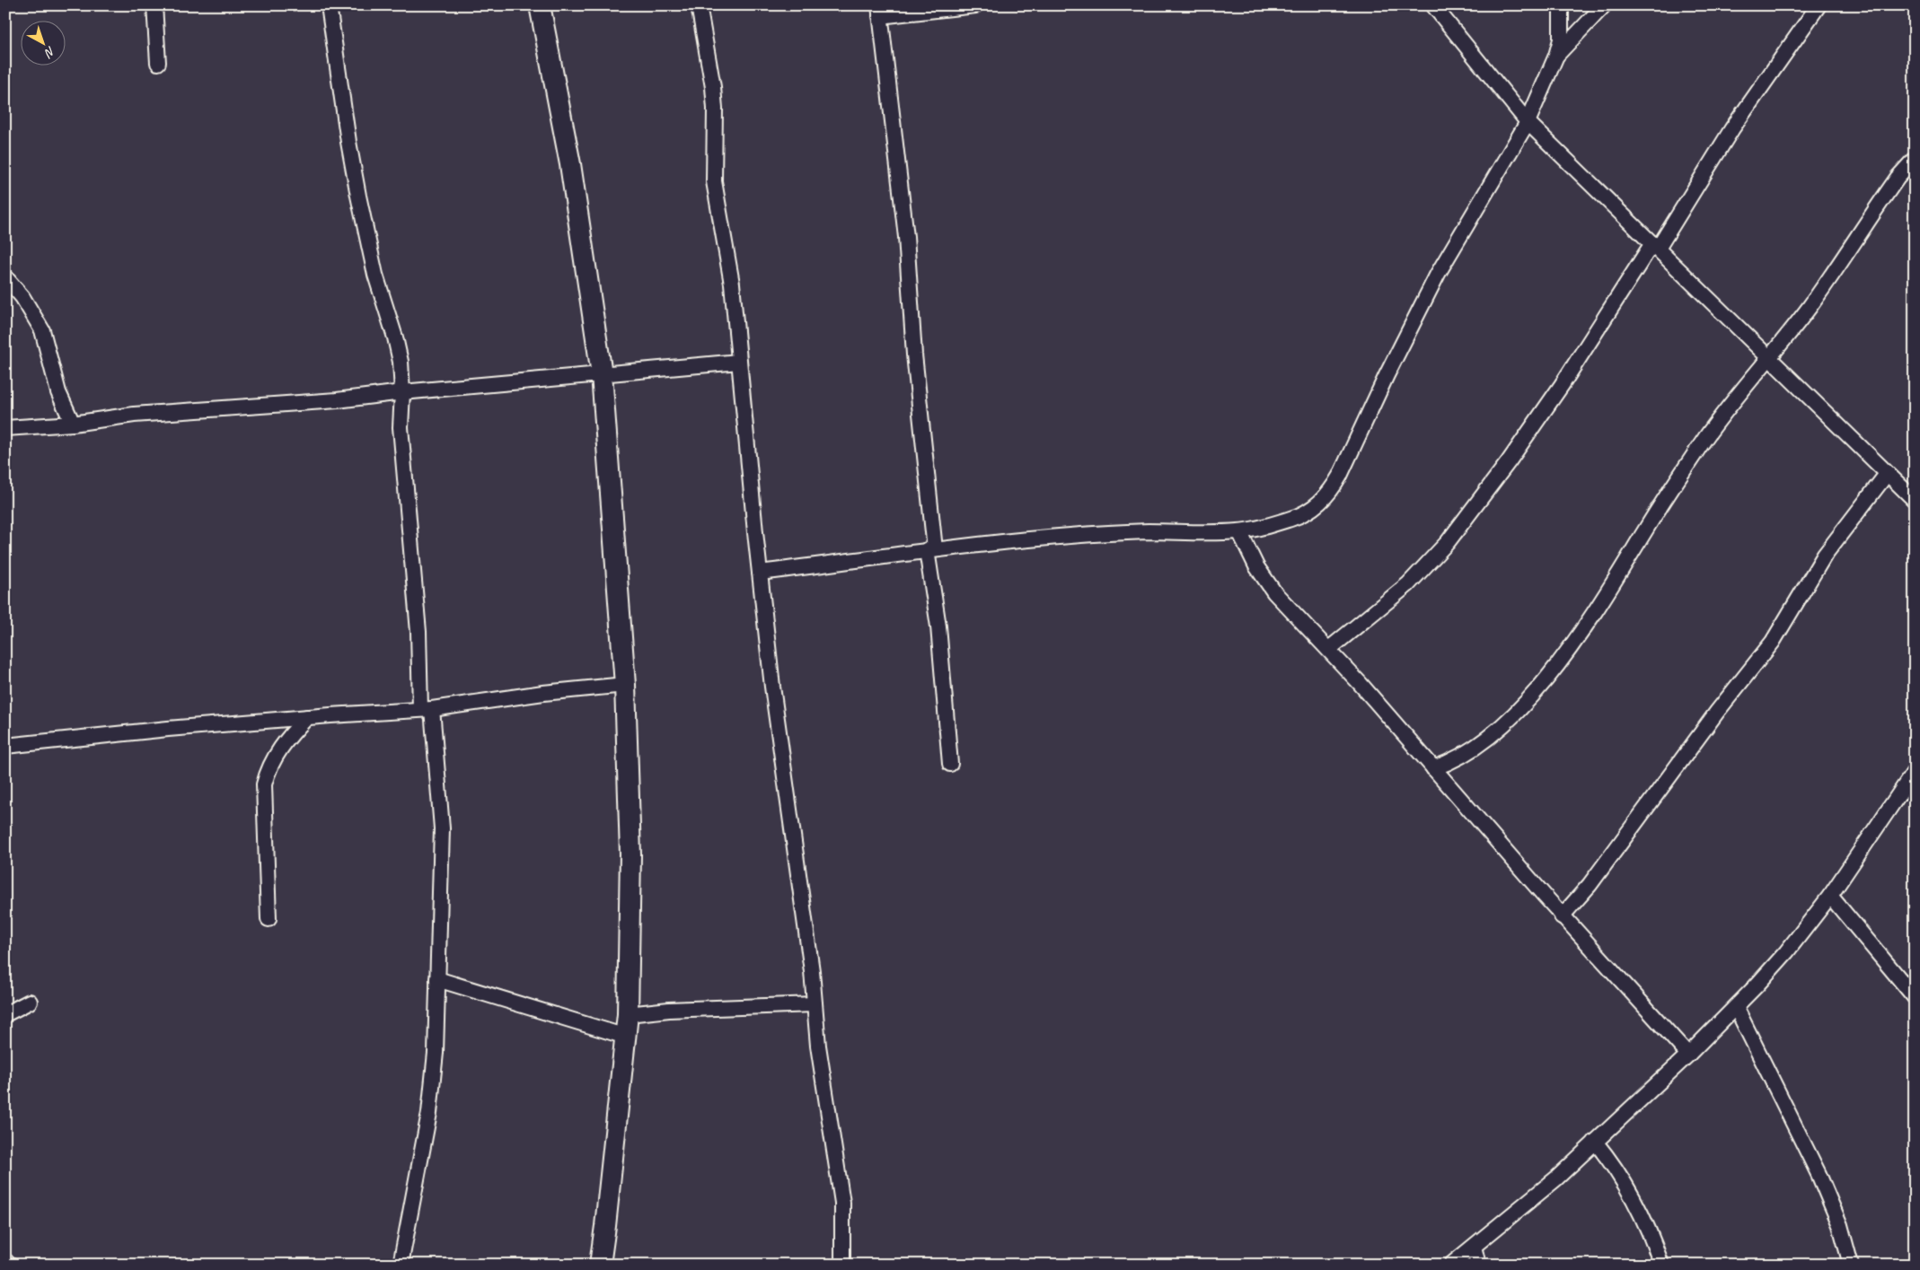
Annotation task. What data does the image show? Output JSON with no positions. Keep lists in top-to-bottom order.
{
  "north": "bottom right"
}
